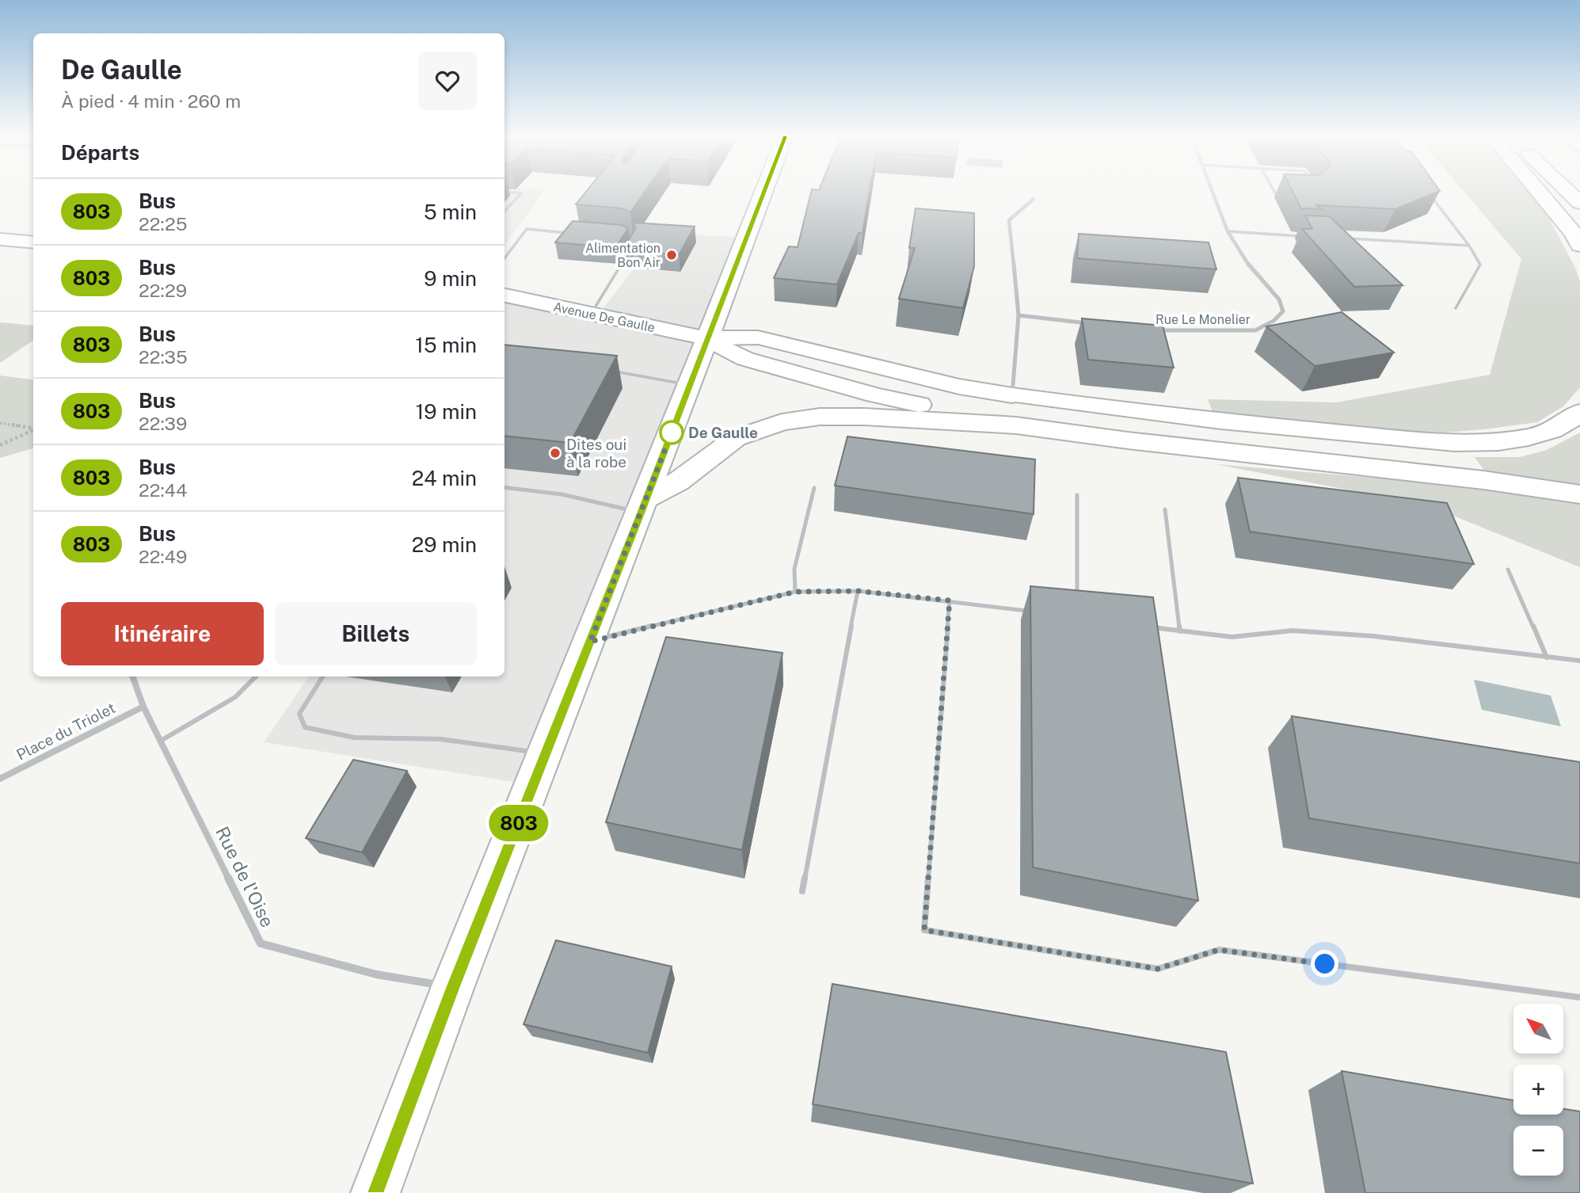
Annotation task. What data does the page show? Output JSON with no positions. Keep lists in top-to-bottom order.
{
  "streets": {
    "main road": ["Avenue De Gaulle"],
    "street": ["Rue Le Monelier", "Place du Triolet", "Rue de l'Oise"]
  },
  "crossings": [
    ["Place du Triolet", "Rue de l'Oise"]
  ],
  "places": ["Alimentation Bon Air", "De Gaulle", "Dites oui à la robe"],
  "lines": ["bus line 803"],
  "north": "top left",
  "page": {
    "on_map": "803",
    "heading": [
      ["De Gaulle", "À pied · 4 min · 260 m"],
      "Départs"
    ],
    "list": [
      {
        "mark": "803",
        "name": "Bus",
        "note": "22:25",
        "value": "5 min"
      },
      {
        "mark": "803",
        "name": "Bus",
        "note": "22:29",
        "value": "9 min"
      },
      {
        "mark": "803",
        "name": "Bus",
        "note": "22:35",
        "value": "15 min"
      },
      {
        "mark": "803",
        "name": "Bus",
        "note": "22:39",
        "value": "19 min"
      },
      {
        "mark": "803",
        "name": "Bus",
        "note": "22:44",
        "value": "24 min"
      },
      {
        "mark": "803",
        "name": "Bus",
        "note": "22:49",
        "value": "29 min"
      }
    ],
    "buttons": ["Itinéraire", "Billets"],
    "map_buttons": ["+", "−"]
  }
}
